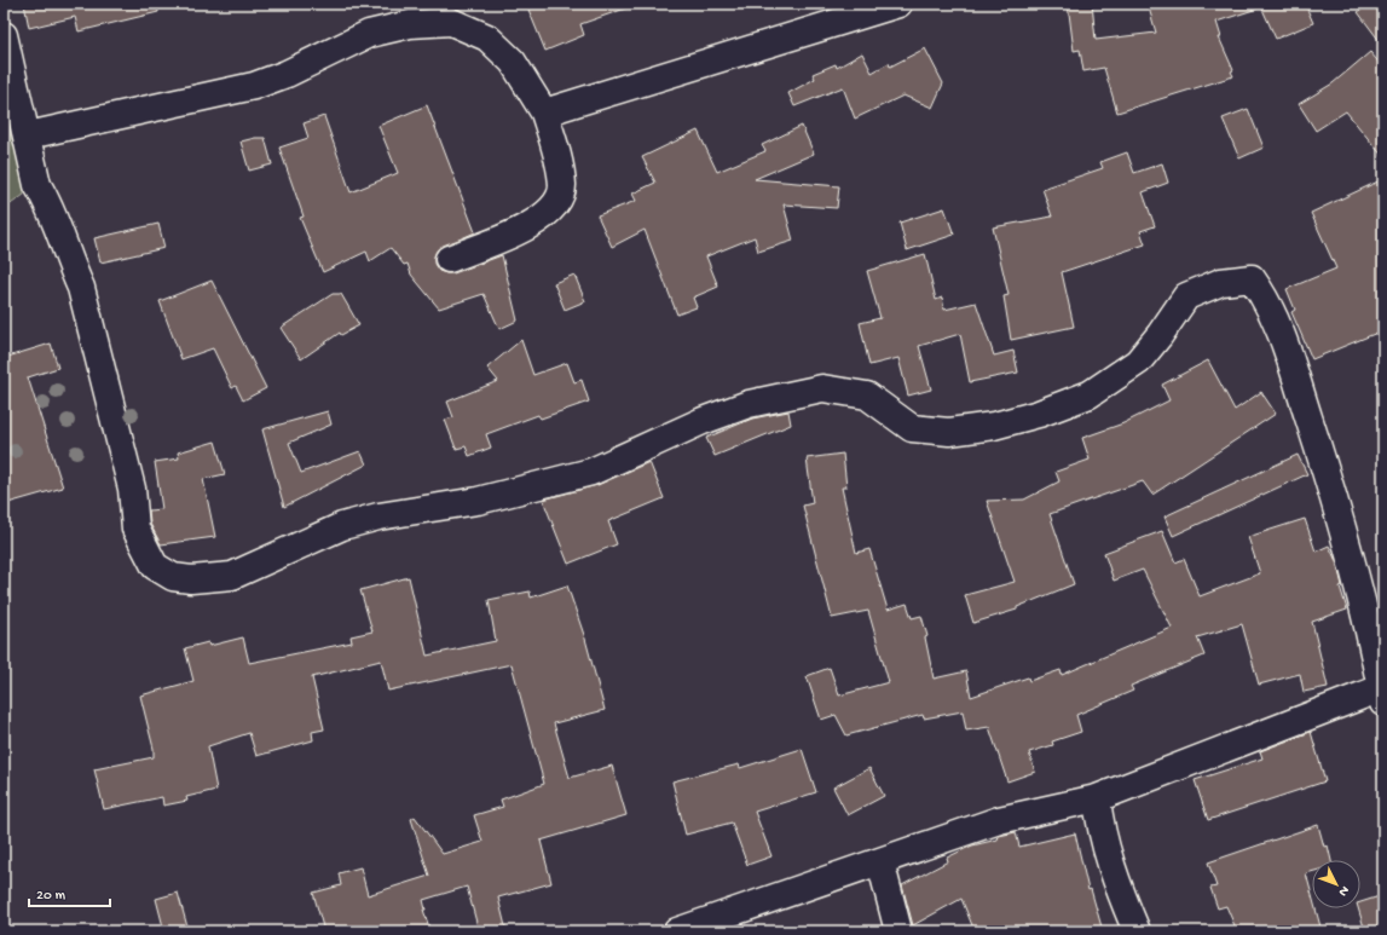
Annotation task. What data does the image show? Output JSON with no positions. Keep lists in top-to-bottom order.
{
  "scale_bar": "20 m",
  "north": "bottom right"
}
